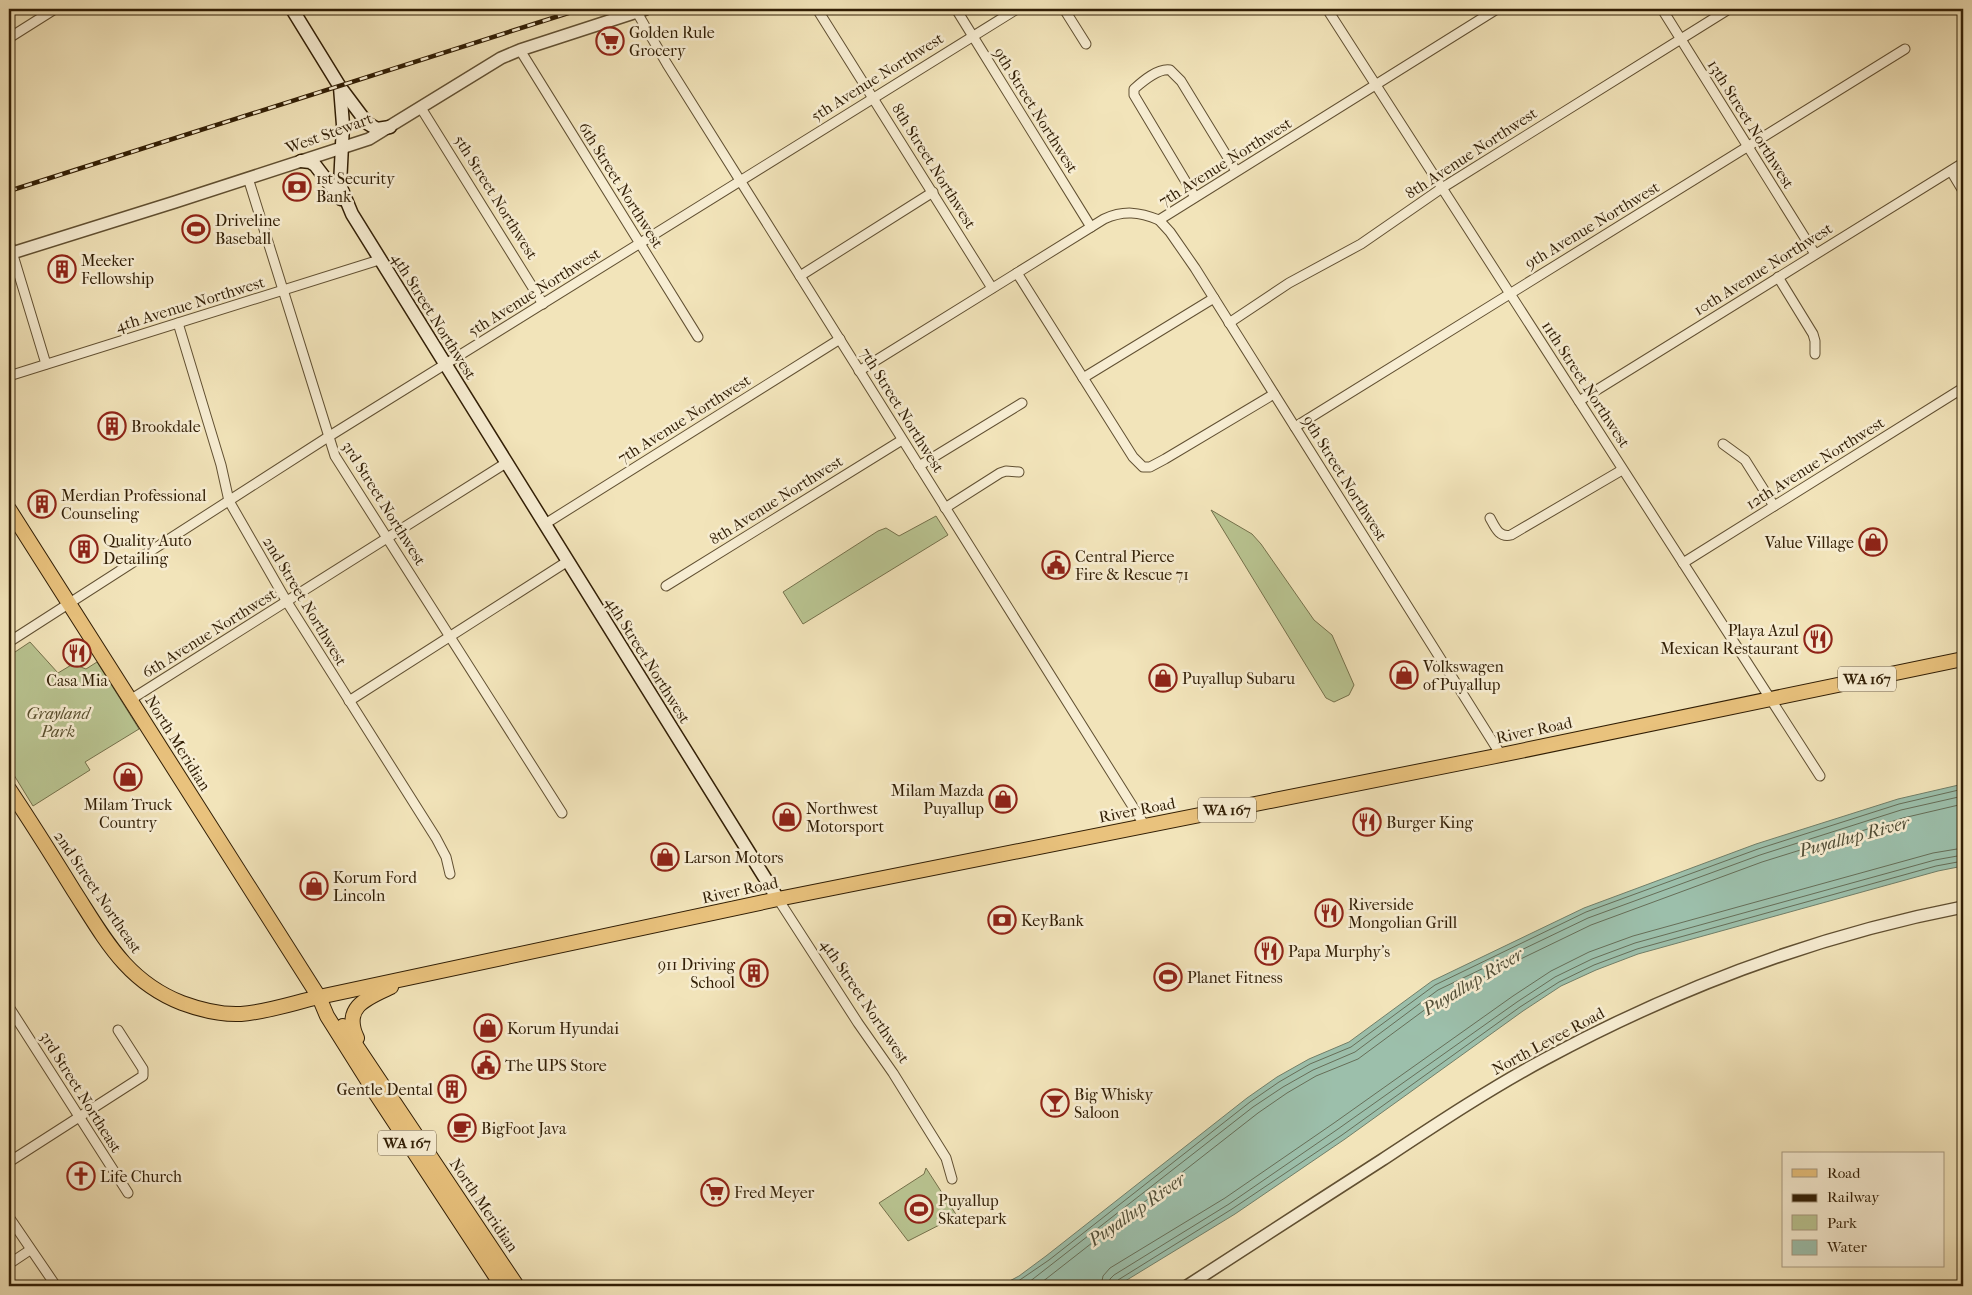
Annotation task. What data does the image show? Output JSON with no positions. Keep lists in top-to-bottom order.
{
  "streets": {
    "main road": [
      "4th Street Northwest",
      "WA 167",
      "River Road",
      "North Meridian",
      "2nd Street Northeast"
    ],
    "street": [
      "5th Avenue Northwest",
      "9th Street Northwest",
      "13th Street Northwest",
      "West Stewart",
      "8th Avenue Northwest",
      "7th Avenue Northwest",
      "8th Street Northwest",
      "6th Street Northwest",
      "5th Street Northwest",
      "9th Avenue Northwest",
      "10th Avenue Northwest",
      "4th Avenue Northwest",
      "11th Street Northwest",
      "7th Street Northwest",
      "12th Avenue Northwest",
      "3rd Street Northwest",
      "2nd Street Northwest",
      "6th Avenue Northwest",
      "North Levee Road",
      "3rd Street Northeast"
    ]
  },
  "crossings": [
    ["5th Avenue Northwest", "9th Street Northwest"],
    ["5th Avenue Northwest", "8th Street Northwest"],
    ["5th Avenue Northwest", "6th Street Northwest"],
    ["5th Avenue Northwest", "5th Street Northwest"],
    ["5th Avenue Northwest", "4th Street Northwest"],
    ["5th Avenue Northwest", "7th Street Northwest"],
    ["5th Avenue Northwest", "3rd Street Northwest"],
    ["5th Avenue Northwest", "2nd Street Northwest"],
    ["5th Avenue Northwest", "North Meridian"],
    ["9th Street Northwest", "8th Avenue Northwest"],
    ["9th Street Northwest", "7th Avenue Northwest"],
    ["9th Street Northwest", "9th Avenue Northwest"],
    ["9th Street Northwest", "River Road"],
    ["13th Street Northwest", "8th Avenue Northwest"],
    ["13th Street Northwest", "9th Avenue Northwest"],
    ["13th Street Northwest", "10th Avenue Northwest"],
    ["West Stewart", "6th Street Northwest"],
    ["West Stewart", "5th Street Northwest"],
    ["West Stewart", "4th Street Northwest"],
    ["West Stewart", "7th Street Northwest"],
    ["West Stewart", "3rd Street Northwest"],
    ["8th Avenue Northwest", "11th Street Northwest"],
    ["8th Avenue Northwest", "7th Street Northwest"],
    ["7th Avenue Northwest", "8th Street Northwest"],
    ["7th Avenue Northwest", "4th Street Northwest"],
    ["7th Avenue Northwest", "11th Street Northwest"],
    ["7th Avenue Northwest", "7th Street Northwest"],
    ["9th Avenue Northwest", "11th Street Northwest"],
    ["10th Avenue Northwest", "11th Street Northwest"],
    ["4th Avenue Northwest", "4th Street Northwest"],
    ["4th Avenue Northwest", "3rd Street Northwest"],
    ["4th Avenue Northwest", "2nd Street Northwest"],
    ["4th Street Northwest", "6th Avenue Northwest"],
    ["4th Street Northwest", "River Road"],
    ["11th Street Northwest", "12th Avenue Northwest"],
    ["11th Street Northwest", "River Road"],
    ["7th Street Northwest", "River Road"],
    ["3rd Street Northwest", "6th Avenue Northwest"],
    ["2nd Street Northwest", "6th Avenue Northwest"],
    ["6th Avenue Northwest", "North Meridian"],
    ["WA 167", "River Road"],
    ["WA 167", "North Meridian"],
    ["River Road", "North Meridian"],
    ["River Road", "2nd Street Northeast"],
    ["North Meridian", "2nd Street Northeast"]
  ],
  "water": ["Puyallup River"],
  "parks": ["Grayland Park"],
  "places": {
    "supermarket": ["Golden Rule Grocery", "Fred Meyer"],
    "bank": ["1st Security Bank", "KeyBank"],
    "sports": ["Driveline Baseball", "Planet Fitness", "Puyallup Skatepark"],
    "building": [
      "Meeker Fellowship",
      "Brookdale",
      "Merdian Professional Counseling",
      "Quality Auto Detailing",
      "911 Driving School",
      "Gentle Dental"
    ],
    "shop": [
      "Value Village",
      "Volkswagen of Puyallup",
      "Puyallup Subaru",
      "Milam Truck Country",
      "Milam Mazda Puyallup",
      "Northwest Motorsport",
      "Larson Motors",
      "Korum Ford Lincoln",
      "Korum Hyundai"
    ],
    "public building": ["Central Pierce Fire & Rescue 71", "The UPS Store"],
    "restaurant": [
      "Playa Azul Mexican Restaurant",
      "Casa Mia",
      "Burger King",
      "Riverside Mongolian Grill",
      "Papa Murphy's"
    ],
    "bar": ["Big Whisky Saloon"],
    "cafe": ["BigFoot Java"],
    "church": ["Life Church"]
  },
  "legend": [
    "Road",
    "Railway",
    "Park",
    "Water"
  ]
}
